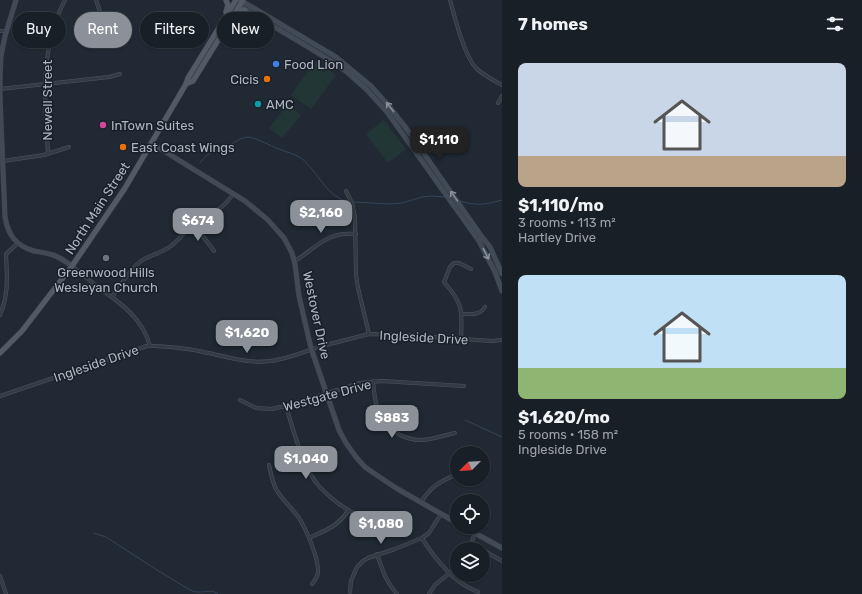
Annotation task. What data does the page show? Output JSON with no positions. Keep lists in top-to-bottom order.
{
  "streets": {
    "main road": ["North Main Street"],
    "street": [
      "Newell Street",
      "Westover Drive",
      "Ingleside Drive",
      "Westgate Drive"
    ]
  },
  "crossings": [
    ["North Main Street", "Westover Drive"],
    ["Westover Drive", "Ingleside Drive"],
    ["Westover Drive", "Westgate Drive"]
  ],
  "places": [
    "Food Lion",
    "Cicis",
    "AMC",
    "InTown Suites",
    "East Coast Wings",
    "Greenwood Hills Wesleyan Church"
  ],
  "north": "bottom left",
  "page": {
    "heading": "7 homes",
    "chip": [
      "Buy",
      "Rent",
      "Filters",
      "New"
    ],
    "list": [
      {
        "name": "$1,110/mo",
        "note": "3 rooms · 113 m² · Hartley Drive"
      },
      {
        "name": "$1,620/mo",
        "note": "5 rooms · 158 m² · Ingleside Drive"
      }
    ],
    "price": [
      "$1,110",
      "$2,160",
      "$674",
      "$1,620",
      "$883",
      "$1,040",
      "$1,080"
    ]
  }
}
